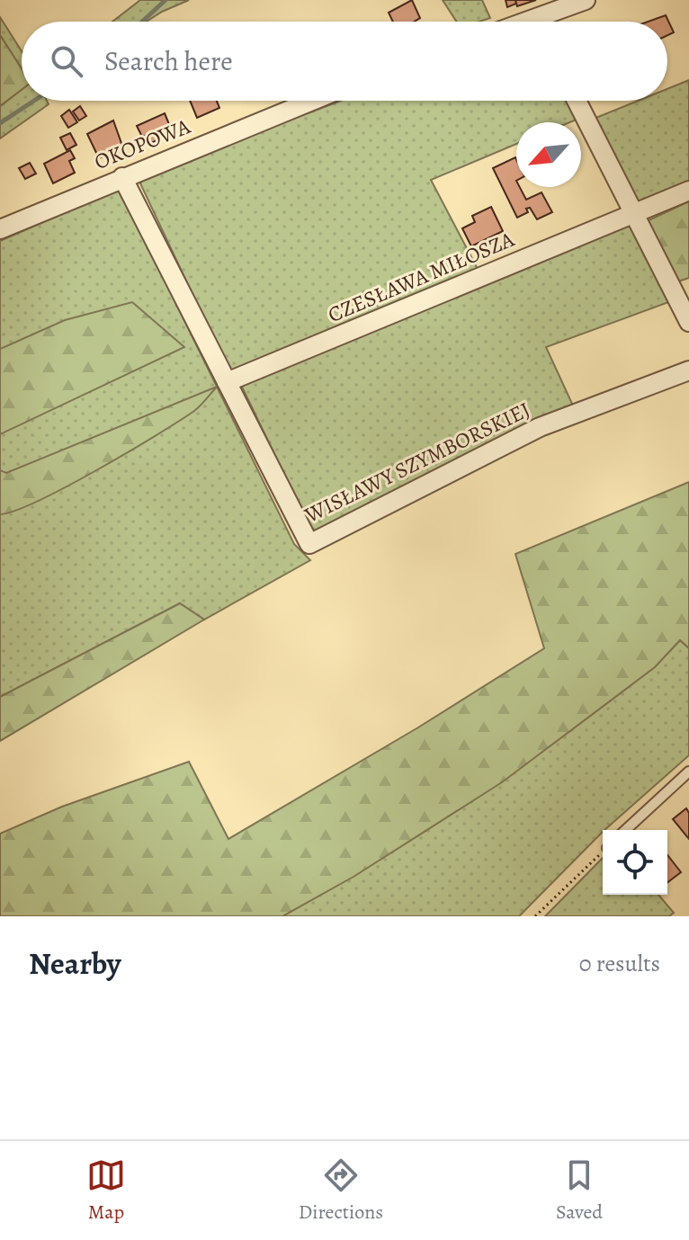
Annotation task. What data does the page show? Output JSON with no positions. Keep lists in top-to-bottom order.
{
  "streets": {
    "street": ["OKOPOWA", "CZESŁAWA MIŁOSZA", "WISŁAWY SZYMBORSKIEJ"]
  },
  "crossings": [
    ["OKOPOWA", "WISŁAWY SZYMBORSKIEJ"],
    ["CZESŁAWA MIŁOSZA", "WISŁAWY SZYMBORSKIEJ"]
  ],
  "north": "bottom left",
  "page": {
    "search": "Search here",
    "heading": ["Nearby", "0 results"],
    "nav": ["Map", "Directions", "Saved"]
  }
}
